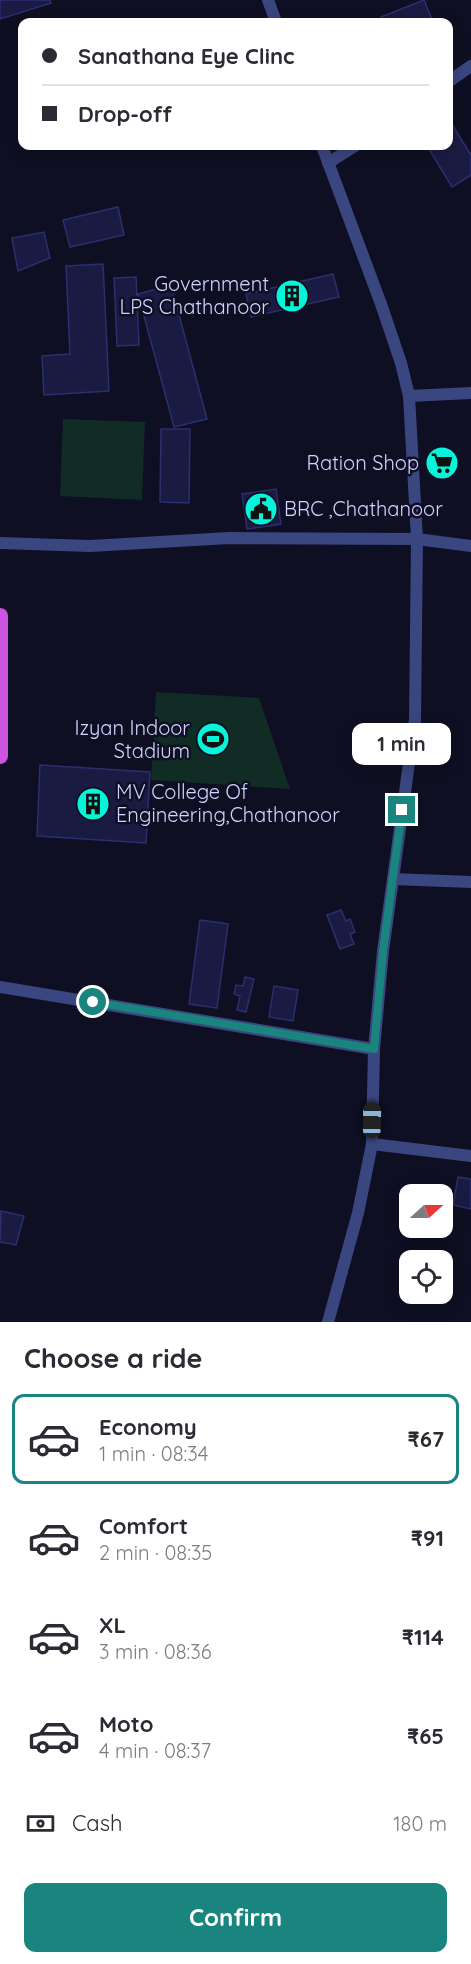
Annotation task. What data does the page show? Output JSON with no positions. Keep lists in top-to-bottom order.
{
  "places": {
    "building": ["Government LPS Chathanoor", "MV College Of Engineering,Chathanoor"],
    "supermarket": ["Ration Shop"],
    "public building": ["BRC ,Chathanoor"],
    "sports": ["Izyan Indoor Stadium"]
  },
  "north": "right",
  "page": {
    "banner": ["Sanathana Eye Clinc", "Drop-off"],
    "bubble": "1 min",
    "heading": "Choose a ride",
    "list": [
      {
        "name": "Economy",
        "note": "1 min · 08:34",
        "value": "₹67"
      },
      {
        "name": "Comfort",
        "note": "2 min · 08:35",
        "value": "₹91"
      },
      {
        "name": "XL",
        "note": "3 min · 08:36",
        "value": "₹114"
      },
      {
        "name": "Moto",
        "note": "4 min · 08:37",
        "value": "₹65"
      }
    ],
    "pay": ["Cash", "180 m"],
    "buttons": "Confirm"
  }
}
